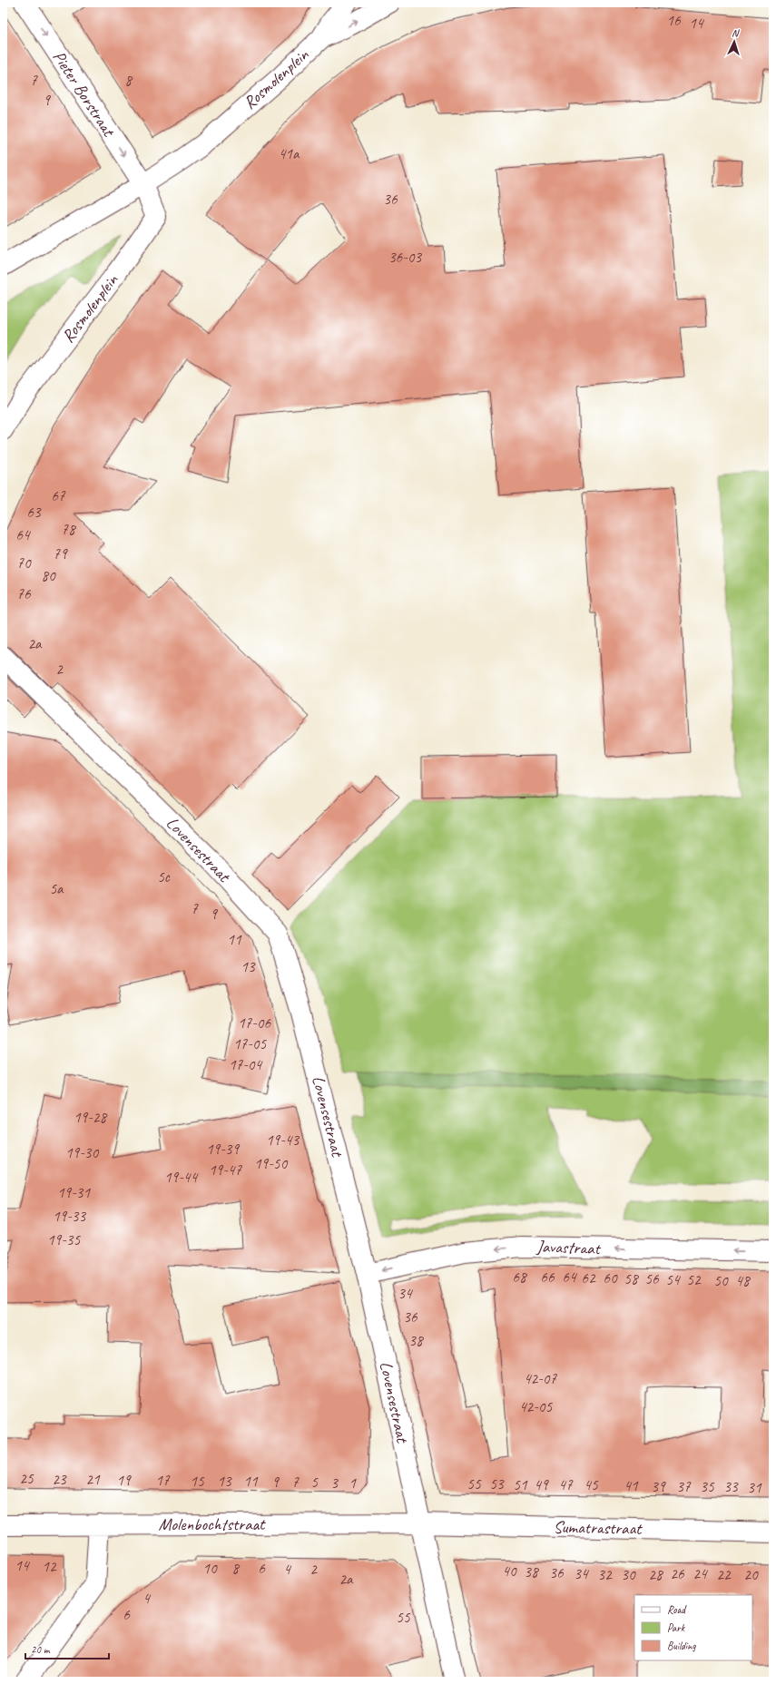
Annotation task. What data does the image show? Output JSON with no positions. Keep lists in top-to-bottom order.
{
  "streets": {
    "street": [
      "Rosmolenplein",
      "Pieter Borstraat",
      "Lovensestraat",
      "Javastraat",
      "Molenbochtstraat",
      "Sumatrastraat"
    ]
  },
  "crossings": [
    ["Rosmolenplein", "Pieter Borstraat"],
    ["Lovensestraat", "Javastraat"],
    ["Lovensestraat", "Molenbochtstraat"],
    ["Lovensestraat", "Sumatrastraat"],
    ["Molenbochtstraat", "Sumatrastraat"]
  ],
  "one_way": ["Pieter Borstraat", "Javastraat"],
  "house_numbers": [
    "16",
    "14",
    "7",
    "8",
    "9",
    "41a",
    "36",
    "36-03",
    "67",
    "63",
    "78",
    "64",
    "79",
    "70",
    "80",
    "76",
    "2a",
    "2",
    "5c",
    "5a",
    "7",
    "9",
    "11",
    "13",
    "17-06",
    "17-05",
    "17-04",
    "19-28",
    "19-43",
    "19-39",
    "19-30",
    "19-50",
    "19-47",
    "19-44",
    "19-31",
    "19-33",
    "19-35",
    "68",
    "66",
    "64",
    "62",
    "60",
    "58",
    "56",
    "54",
    "52",
    "50",
    "48",
    "34",
    "36",
    "38",
    "42-07",
    "42-05",
    "25",
    "23",
    "21",
    "19",
    "17",
    "15",
    "13",
    "11",
    "9",
    "7",
    "5",
    "3",
    "1",
    "55",
    "53",
    "51",
    "49",
    "47",
    "45",
    "41",
    "39",
    "37",
    "35",
    "33",
    "31",
    "14",
    "12",
    "10",
    "8",
    "6",
    "4",
    "2",
    "40",
    "38",
    "36",
    "34",
    "26",
    "24",
    "32",
    "30",
    "28",
    "22",
    "20",
    "2a",
    "4",
    "6",
    "55"
  ],
  "legend": ["Road", "Park", "Building"],
  "scale_bar": "20 m",
  "north": "top"
}
